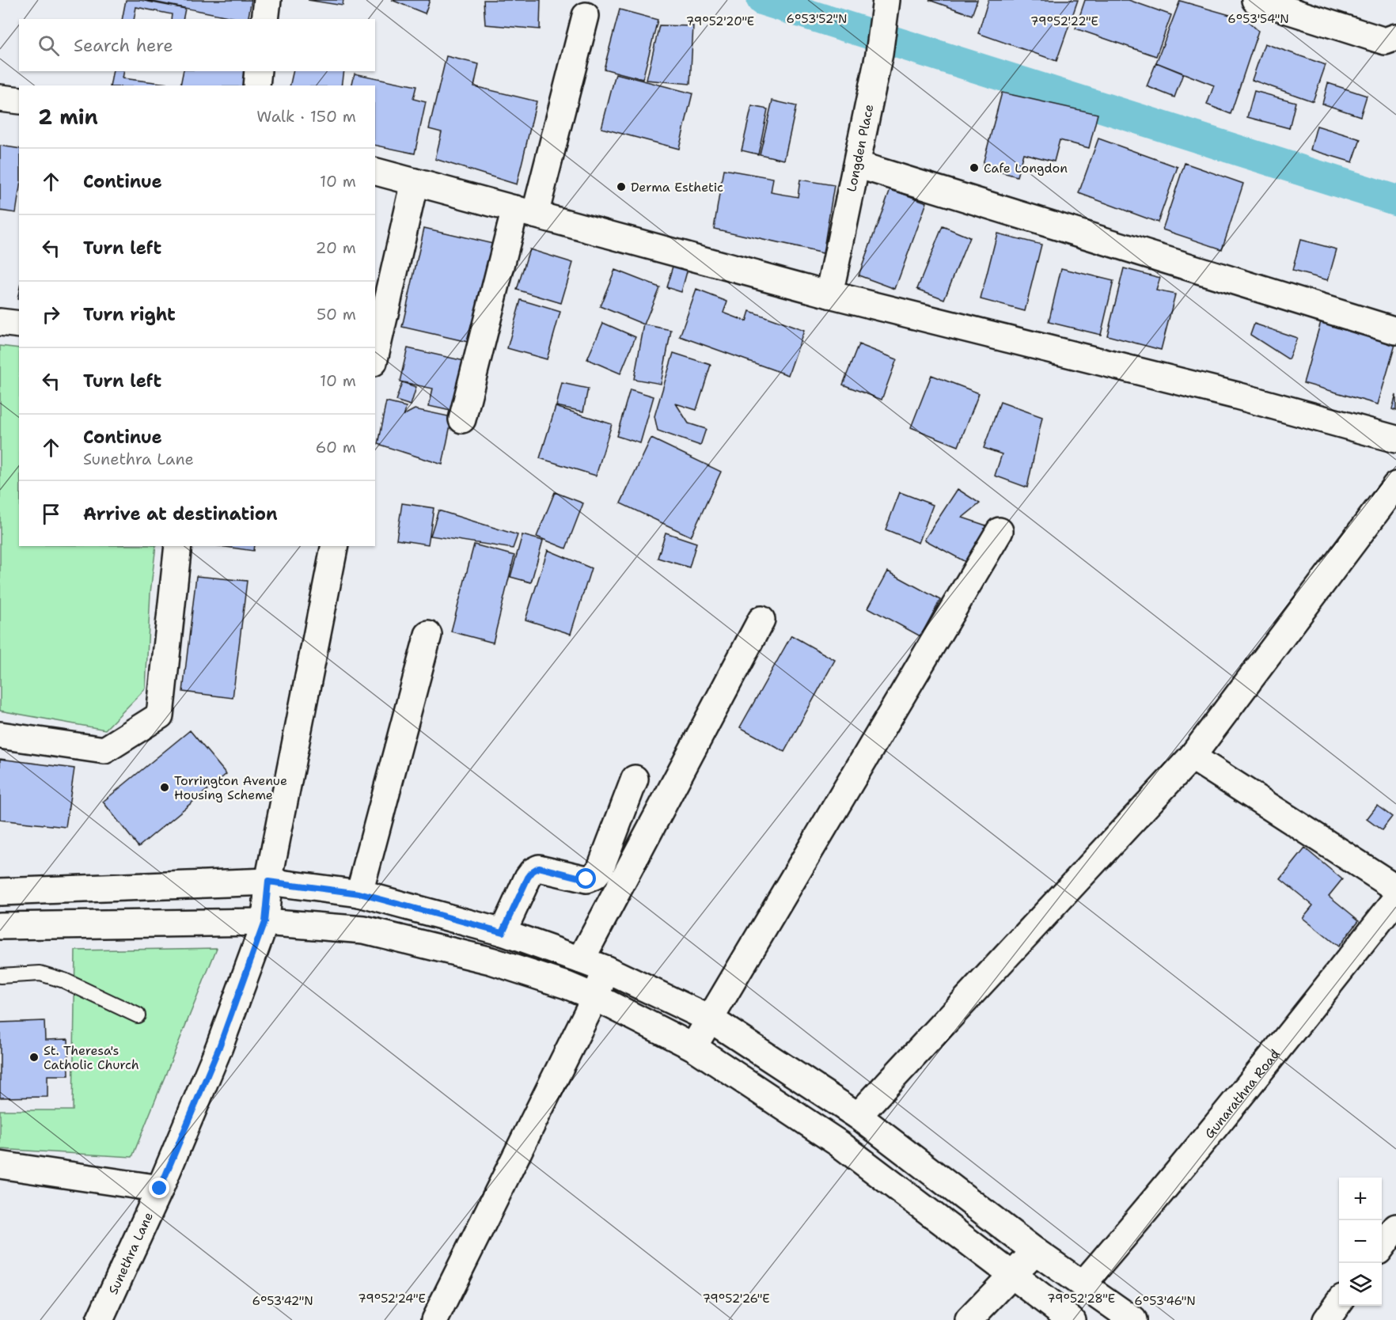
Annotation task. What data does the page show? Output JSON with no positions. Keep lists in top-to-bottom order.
{
  "streets": {
    "street": ["Longden Place", "Gunarathna Road", "Sunethra Lane"]
  },
  "places": [
    "Cafe Longdon",
    "Derma Esthetic",
    "Torrington Avenue Housing Scheme",
    "St. Theresa's Catholic Church"
  ],
  "page": {
    "search": "Search here",
    "heading": ["2 min", "Walk · 150 m"],
    "list": [
      ["Continue", "10 m"],
      ["Turn left", "20 m"],
      ["Turn right", "50 m"],
      ["Turn left", "10 m"],
      ["Continue", "Sunethra Lane", "60 m"],
      "Arrive at destination"
    ],
    "map_buttons": ["+", "−"]
  },
  "coordinates": [
    "6°53'52\"N",
    "6°53'54\"N",
    "79°52'22\"E",
    "79°52'20\"E",
    "79°52'24\"E",
    "79°52'26\"E",
    "79°52'28\"E",
    "6°53'42\"N",
    "6°53'46\"N"
  ]
}
